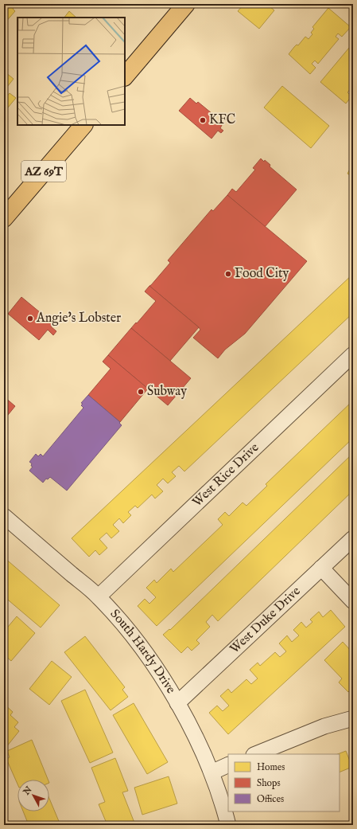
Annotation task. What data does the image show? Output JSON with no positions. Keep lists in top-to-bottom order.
{
  "streets": {
    "main road": ["AZ 69T"],
    "street": ["West Rice Drive", "West Duke Drive", "South Hardy Drive"]
  },
  "crossings": [
    ["West Rice Drive", "South Hardy Drive"],
    ["West Duke Drive", "South Hardy Drive"]
  ],
  "places": [
    "KFC",
    "Food City",
    "Angie's Lobster",
    "Subway"
  ],
  "legend": ["Homes", "Shops", "Offices"],
  "north": "top left"
}
